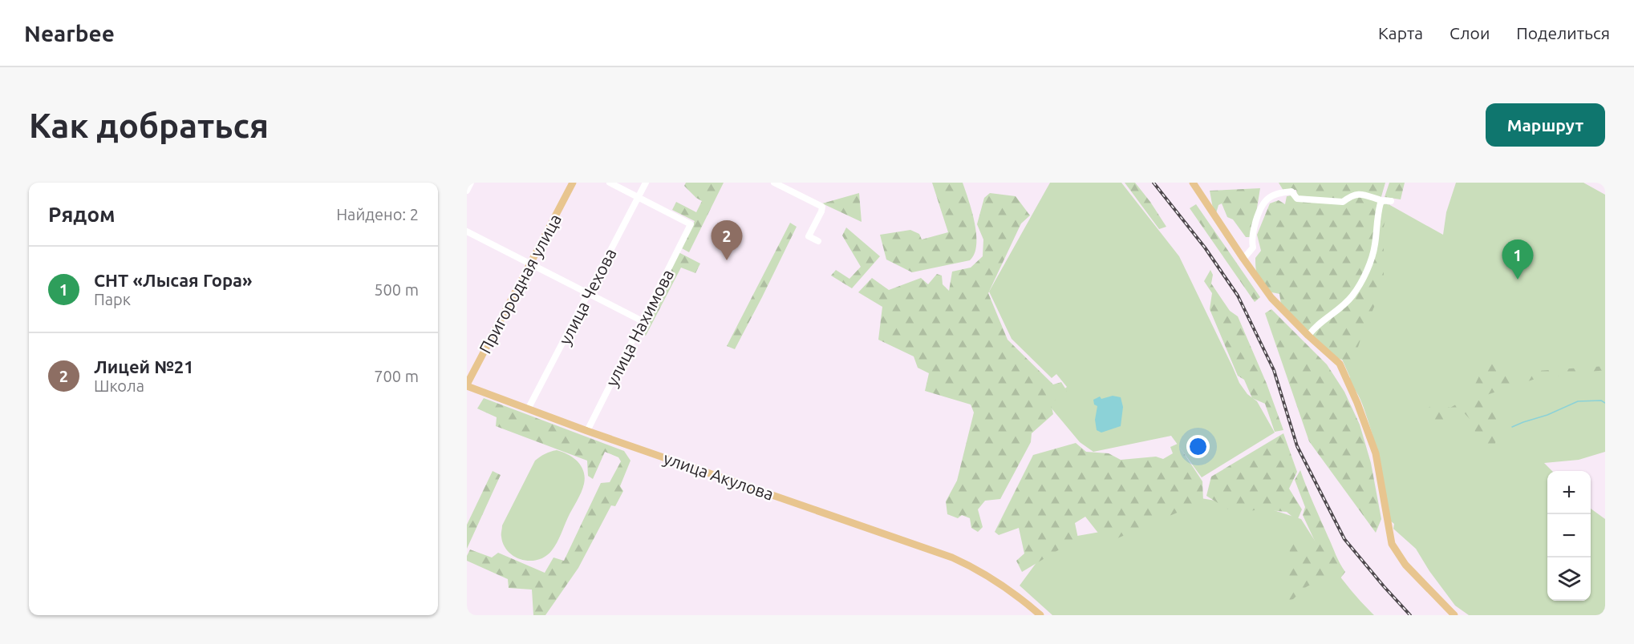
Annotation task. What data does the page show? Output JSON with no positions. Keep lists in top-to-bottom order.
{
  "streets": {
    "main road": ["Пригородная улица", "улица Акулова"],
    "street": ["улица Чехова", "улица Нахимова"]
  },
  "crossings": [
    ["Пригородная улица", "улица Акулова"],
    ["улица Чехова", "улица Нахимова"],
    ["улица Чехова", "улица Акулова"],
    ["улица Нахимова", "улица Акулова"]
  ],
  "page": {
    "header": "Nearbee",
    "nav": ["Карта", "Слои", "Поделиться"],
    "buttons": "Маршрут",
    "title": "Как добраться",
    "heading": ["Рядом", "Найдено: 2"],
    "pins": ["2", "1"],
    "list": [
      {
        "mark": "1",
        "name": "СНТ «Лысая Гора»",
        "note": "Парк",
        "value": "500 m"
      },
      {
        "mark": "2",
        "name": "Лицей №21",
        "note": "Школа",
        "value": "700 m"
      }
    ],
    "map_buttons": ["+", "−"]
  }
}
